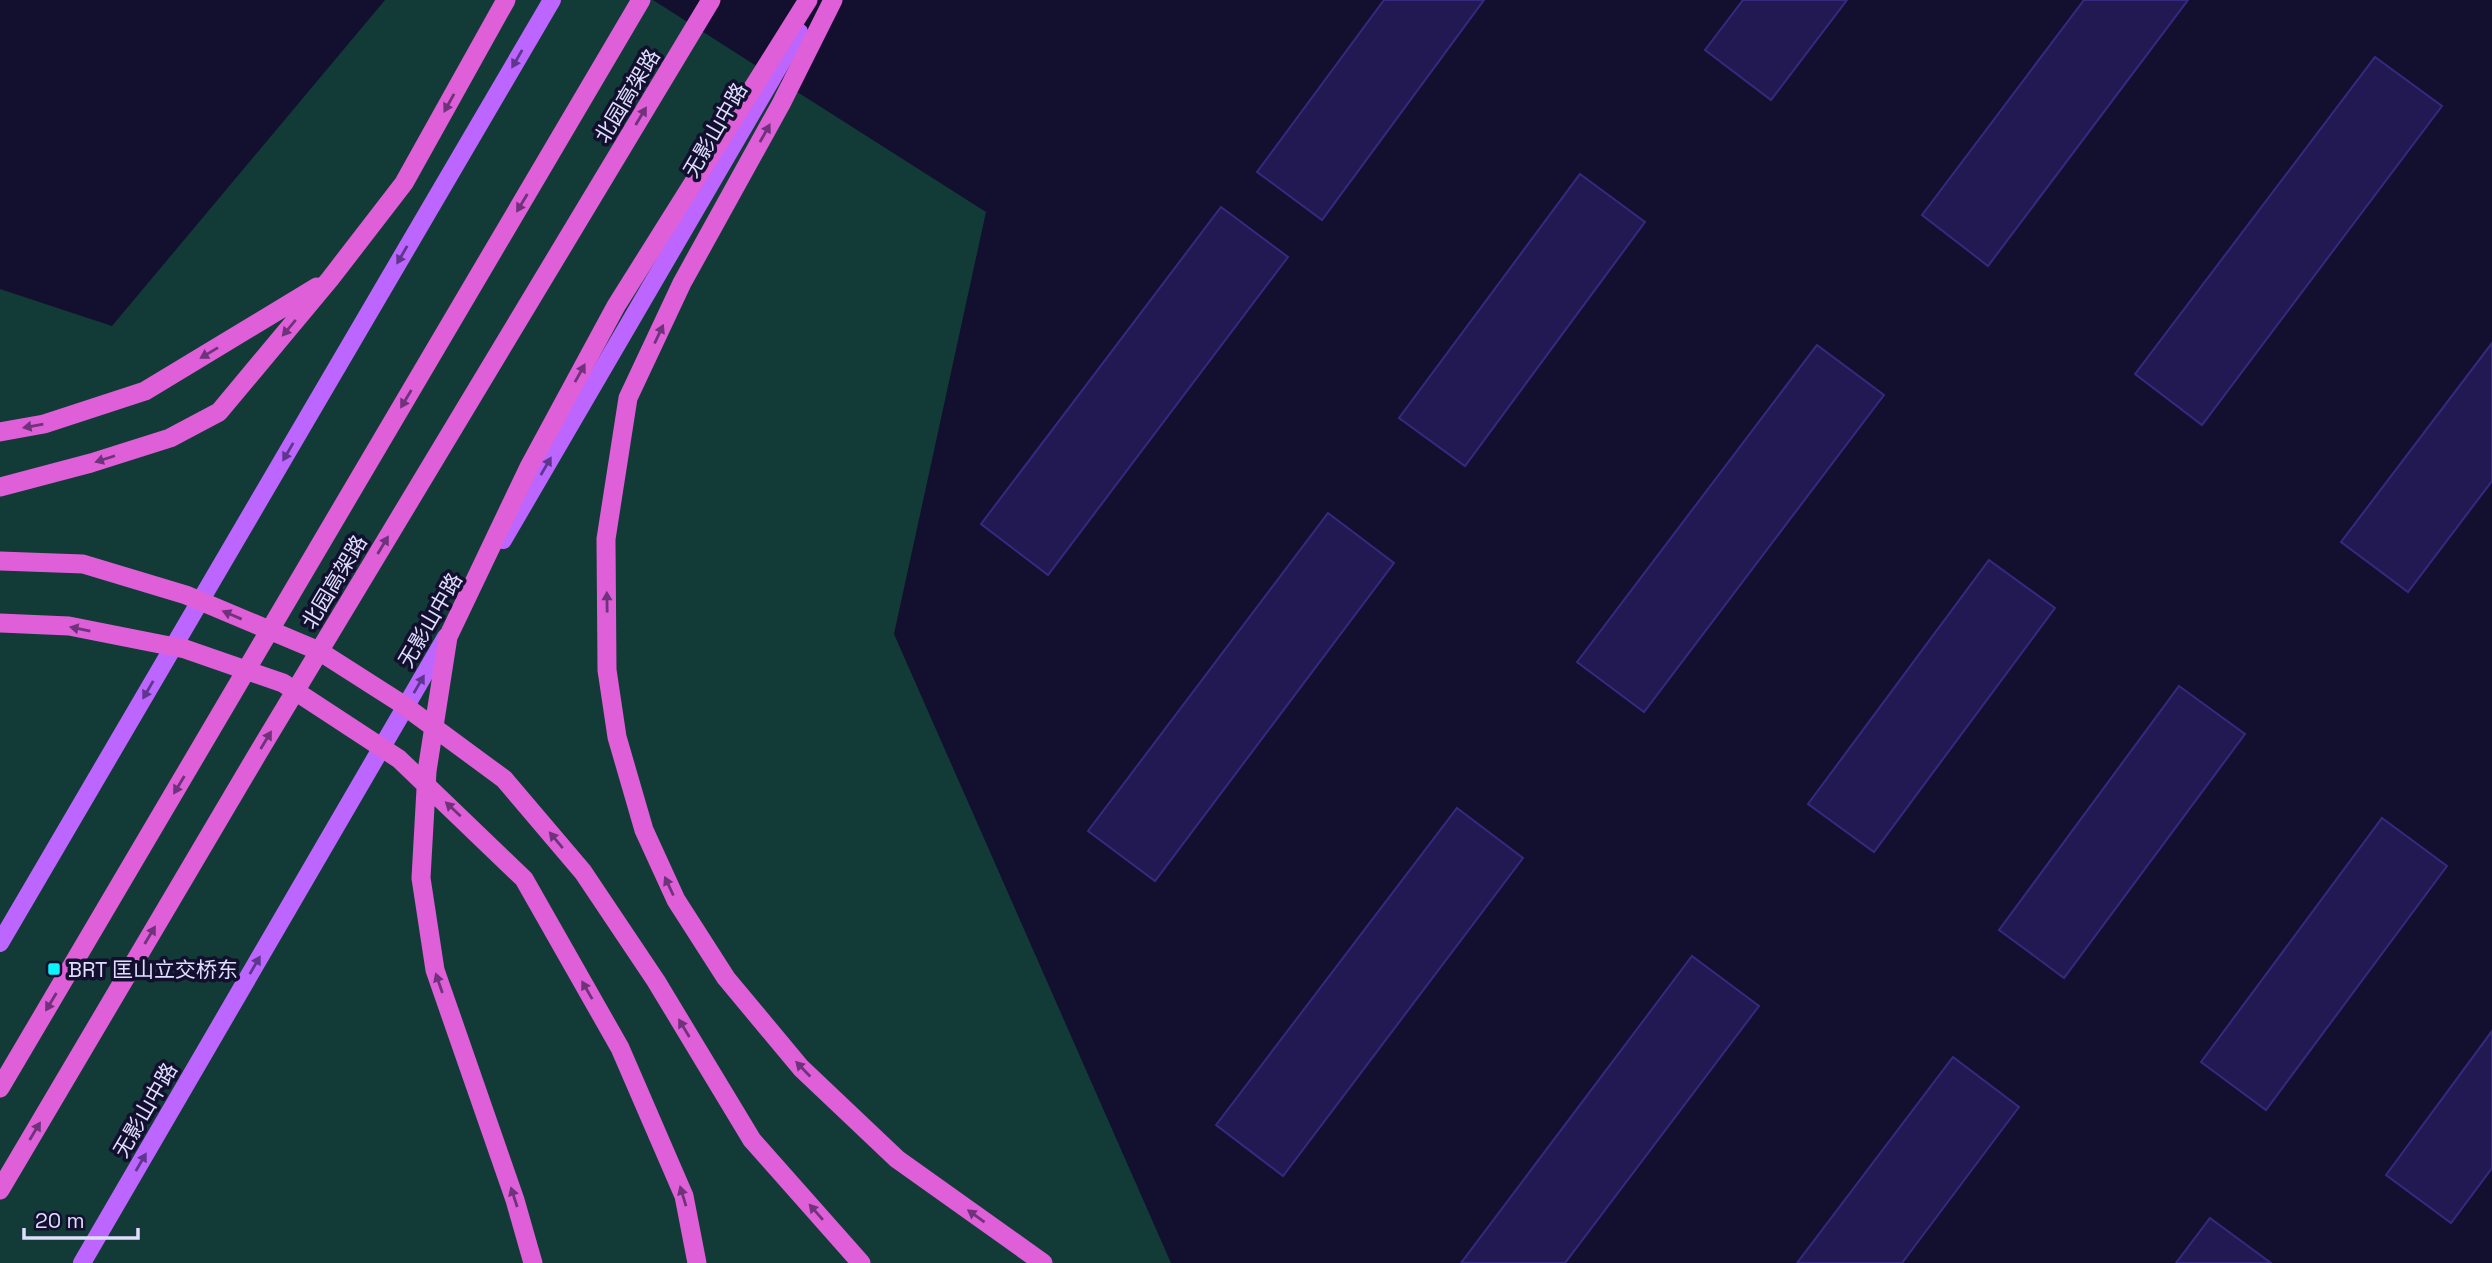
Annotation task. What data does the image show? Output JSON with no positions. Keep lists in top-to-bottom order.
{
  "streets": {
    "highway": ["北园高架路"],
    "main road": ["无影山中路"]
  },
  "one_way": ["无影山中路"],
  "places": {
    "transit": ["BRT 匡山立交桥东"]
  },
  "scale_bar": "20 m"
}
